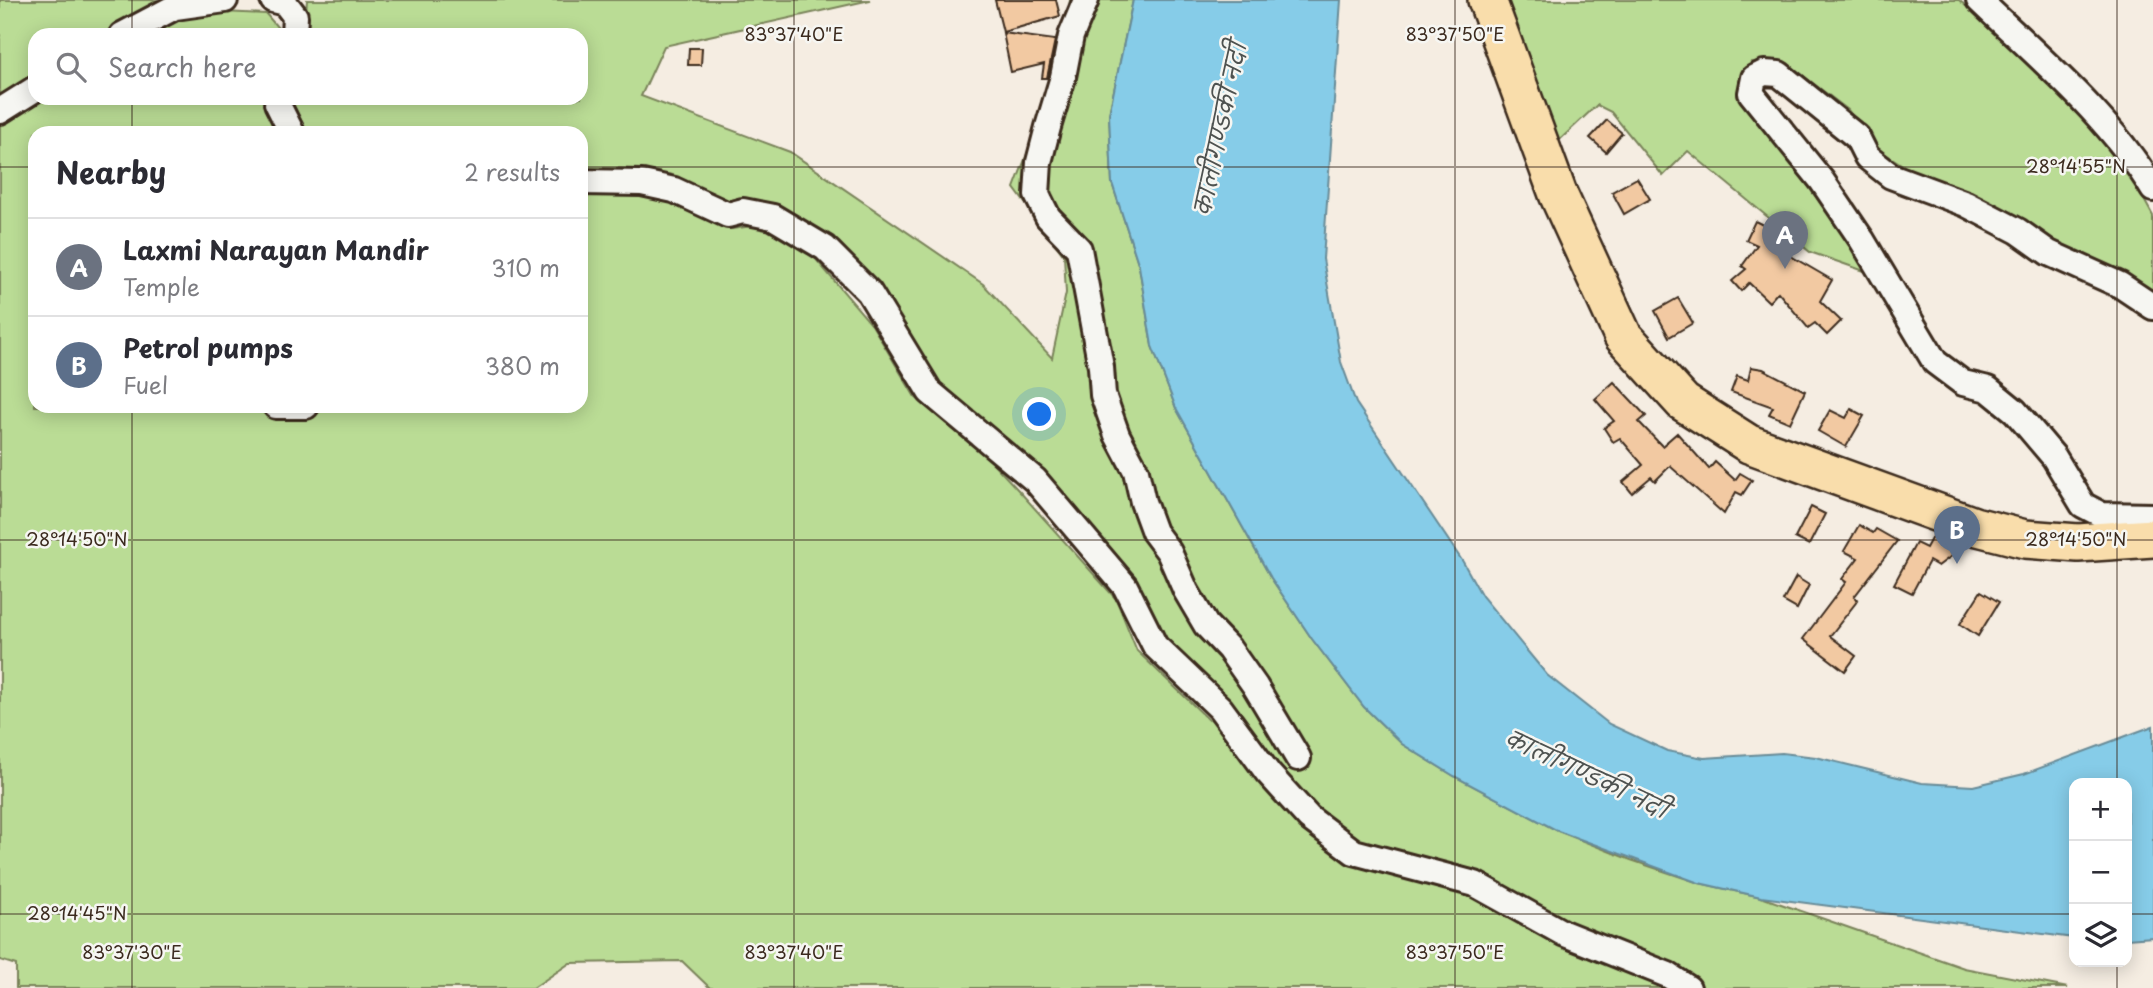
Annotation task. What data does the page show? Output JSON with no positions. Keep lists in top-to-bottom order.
{
  "water": ["कालीगण्डकी नदी"],
  "page": {
    "search": "Search here",
    "heading": ["Nearby", "2 results"],
    "pins": ["A", "B"],
    "list": [
      {
        "mark": "A",
        "name": "Laxmi Narayan Mandir",
        "note": "Temple",
        "value": "310 m"
      },
      {
        "mark": "B",
        "name": "Petrol pumps",
        "note": "Fuel",
        "value": "380 m"
      }
    ],
    "map_buttons": ["+", "−"]
  },
  "coordinates": [
    "83°37'40\"E",
    "83°37'50\"E",
    "28°14'55\"N",
    "28°14'50\"N",
    "28°14'45\"N",
    "83°37'30\"E"
  ]
}
